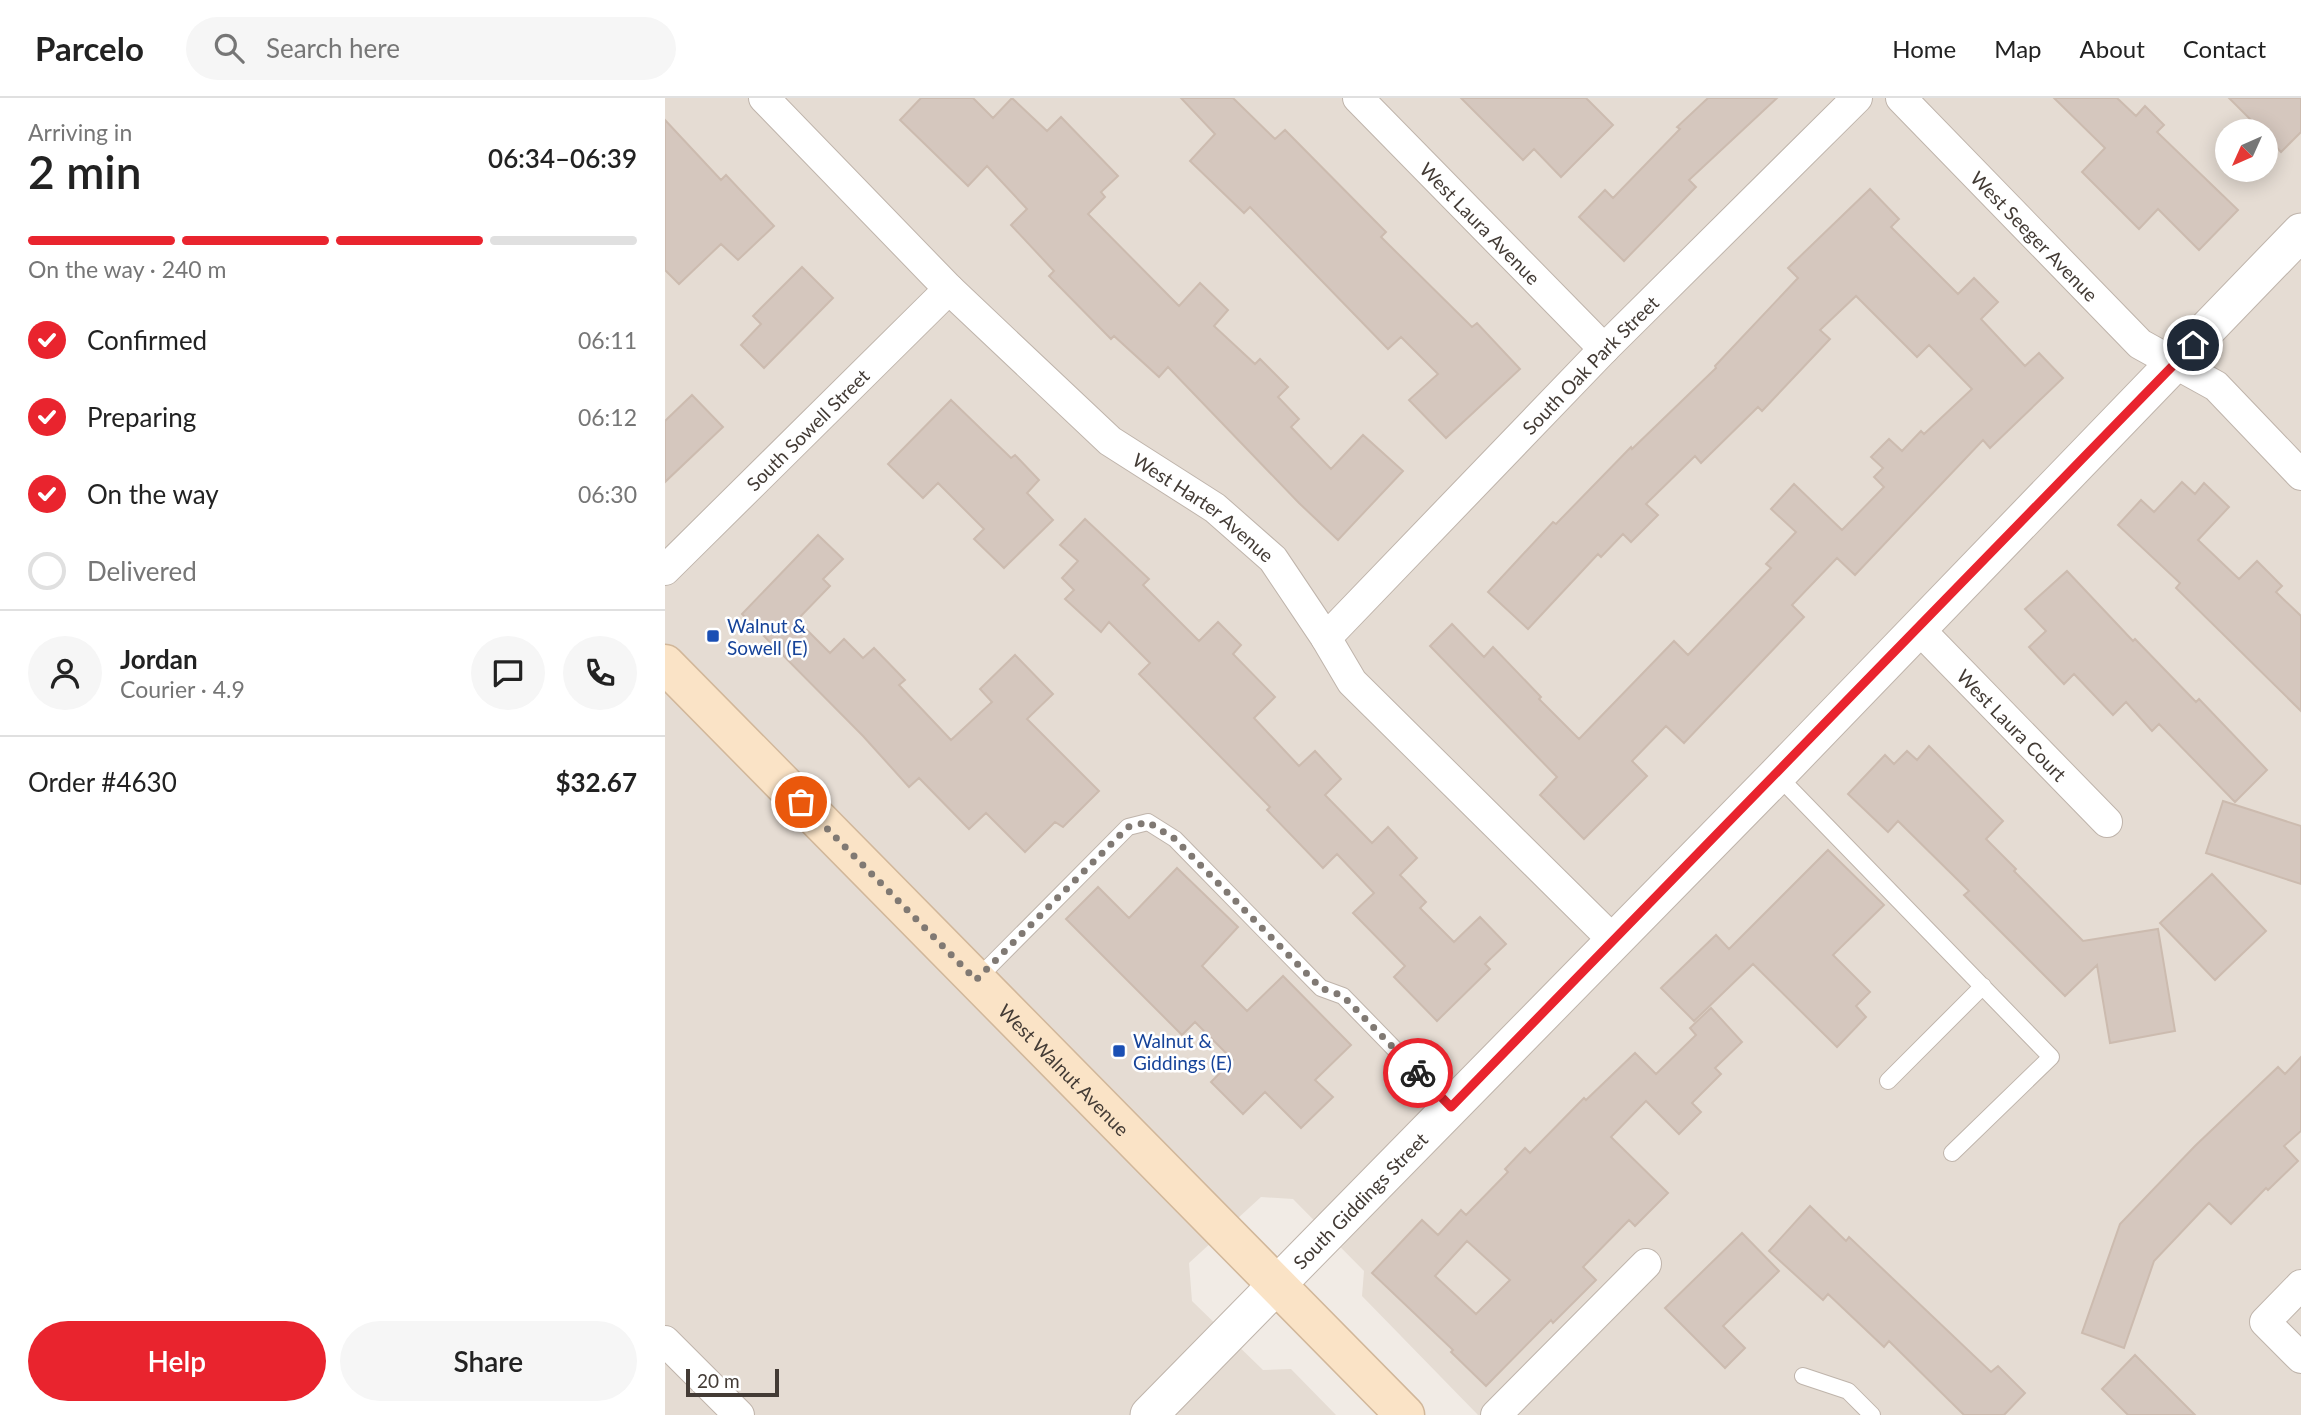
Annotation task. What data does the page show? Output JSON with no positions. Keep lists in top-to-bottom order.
{
  "streets": {
    "main road": ["West Walnut Avenue"],
    "street": [
      "West Laura Avenue",
      "West Seeger Avenue",
      "South Oak Park Street",
      "South Sowell Street",
      "West Harter Avenue",
      "West Laura Court",
      "South Giddings Street"
    ]
  },
  "crossings": [
    ["West Laura Avenue", "South Oak Park Street"],
    ["West Seeger Avenue", "South Giddings Street"],
    ["South Oak Park Street", "West Harter Avenue"],
    ["South Sowell Street", "West Harter Avenue"],
    ["West Harter Avenue", "South Giddings Street"],
    ["West Laura Court", "South Giddings Street"],
    ["West Walnut Avenue", "South Giddings Street"]
  ],
  "places": {
    "transit": ["Walnut & Sowell (E)", "Walnut & Giddings (E)"]
  },
  "scale_bar": "20 m",
  "north": "bottom left",
  "page": {
    "header": "Parcelo",
    "search": "Search here",
    "nav": [
      "Home",
      "Map",
      "About",
      "Contact"
    ],
    "heading": ["2 min", "Arriving in", "06:34–06:39"],
    "panel": [
      "Jordan",
      "Courier · 4.9",
      "Order #4630",
      "$32.67"
    ],
    "bar": "On the way · 240 m",
    "list": [
      ["Confirmed", "06:11"],
      ["Preparing", "06:12"],
      ["On the way", "06:30"],
      "Delivered"
    ],
    "buttons": ["Help", "Share"],
    "scale": "20 m"
  }
}
